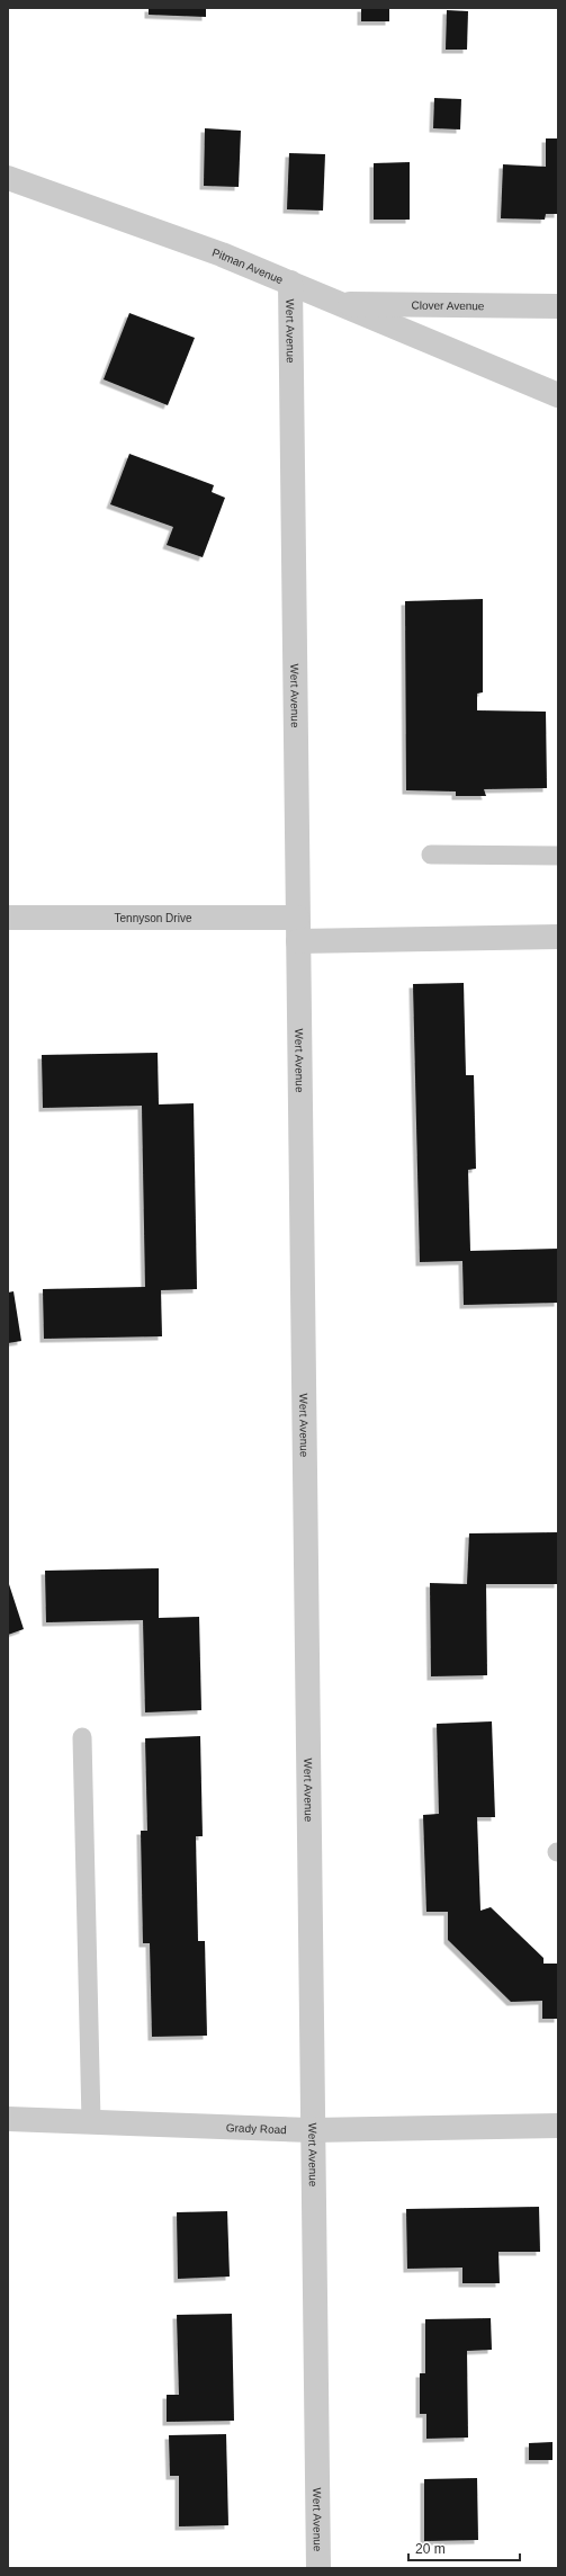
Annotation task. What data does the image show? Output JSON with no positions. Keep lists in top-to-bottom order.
{
  "streets": {
    "street": [
      "Pitman Avenue",
      "Clover Avenue",
      "Wert Avenue",
      "Tennyson Drive",
      "Grady Road"
    ]
  },
  "crossings": [
    ["Pitman Avenue", "Clover Avenue"],
    ["Pitman Avenue", "Wert Avenue"],
    ["Wert Avenue", "Tennyson Drive"],
    ["Wert Avenue", "Grady Road"]
  ],
  "scale_bar": "20 m"
}
